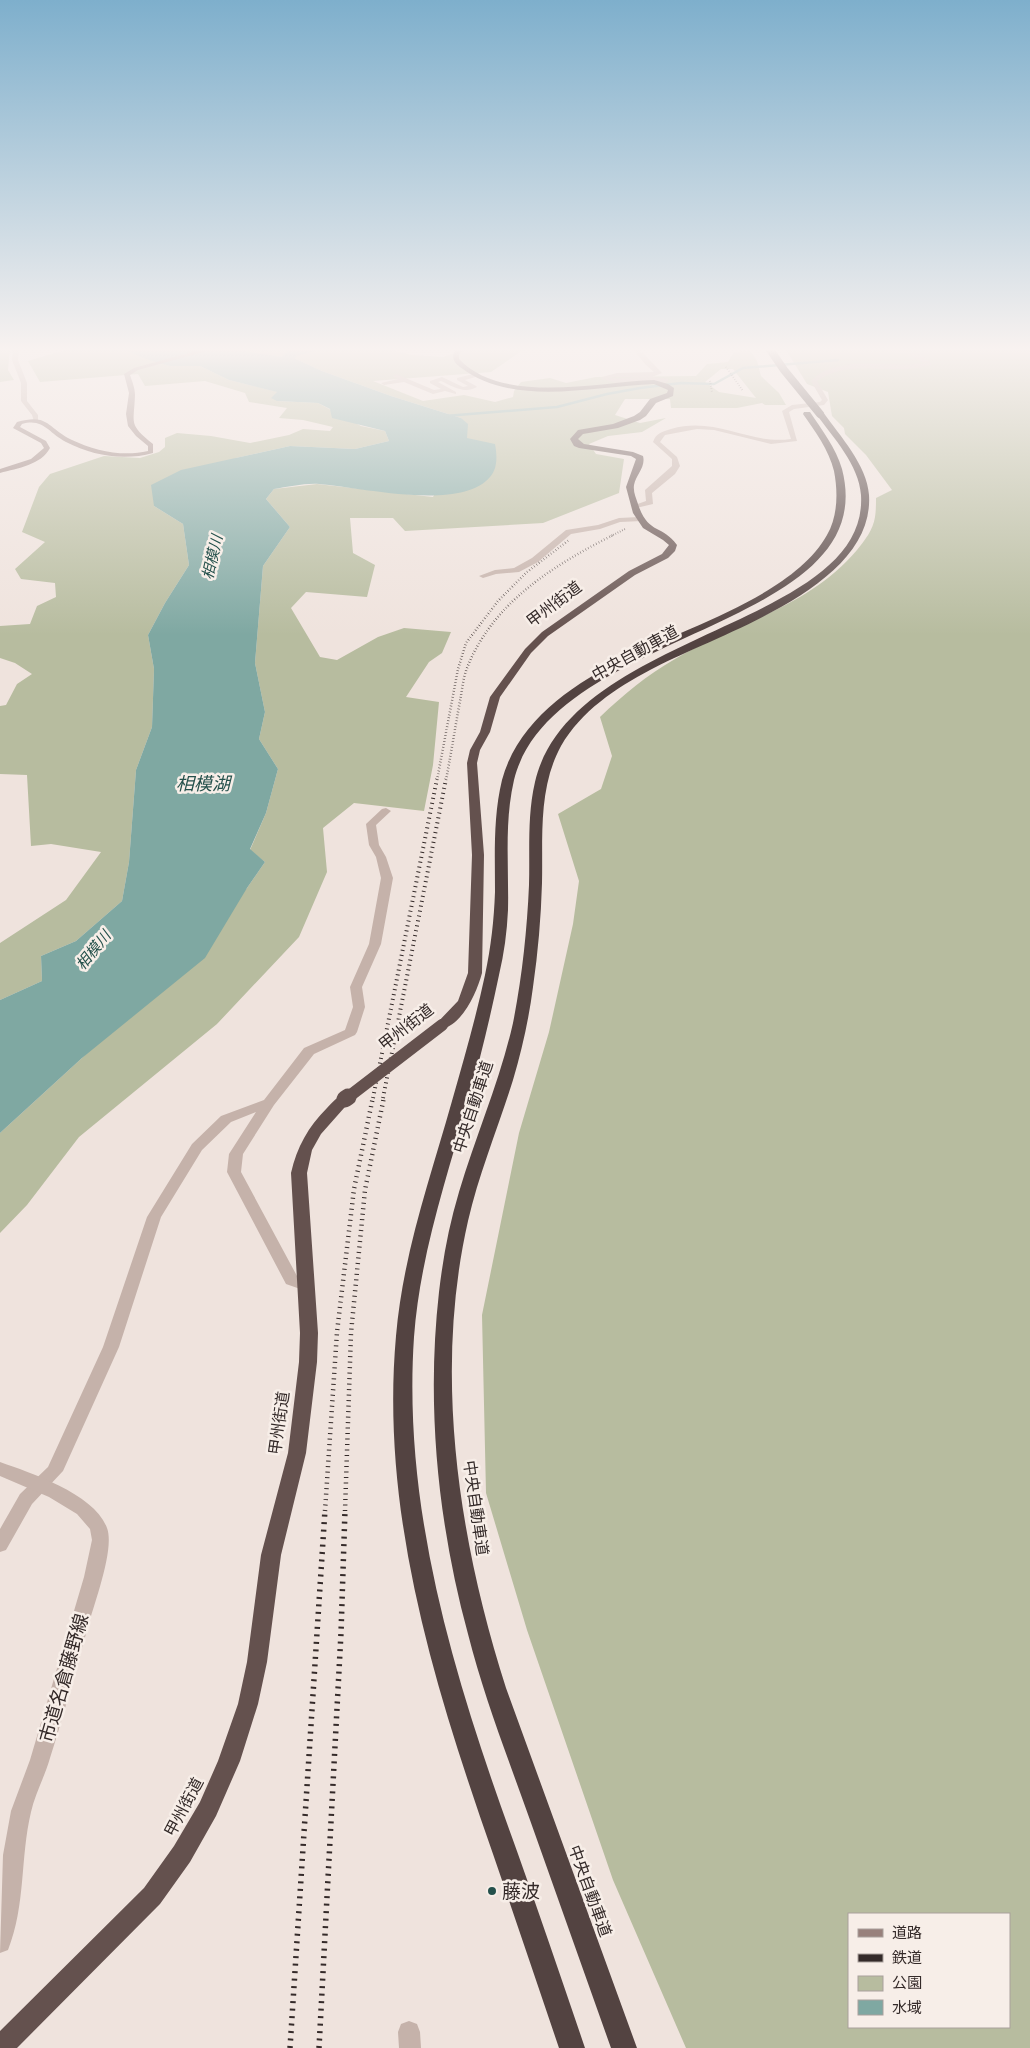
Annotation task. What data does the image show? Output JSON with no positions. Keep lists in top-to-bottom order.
{
  "streets": {
    "highway": ["甲州街道", "中央自動車道"],
    "street": ["市道名倉藤野線"]
  },
  "water": ["相模川", "相模湖"],
  "places": ["藤波"],
  "legend": [
    "道路",
    "鉄道",
    "公園",
    "水域"
  ]
}
